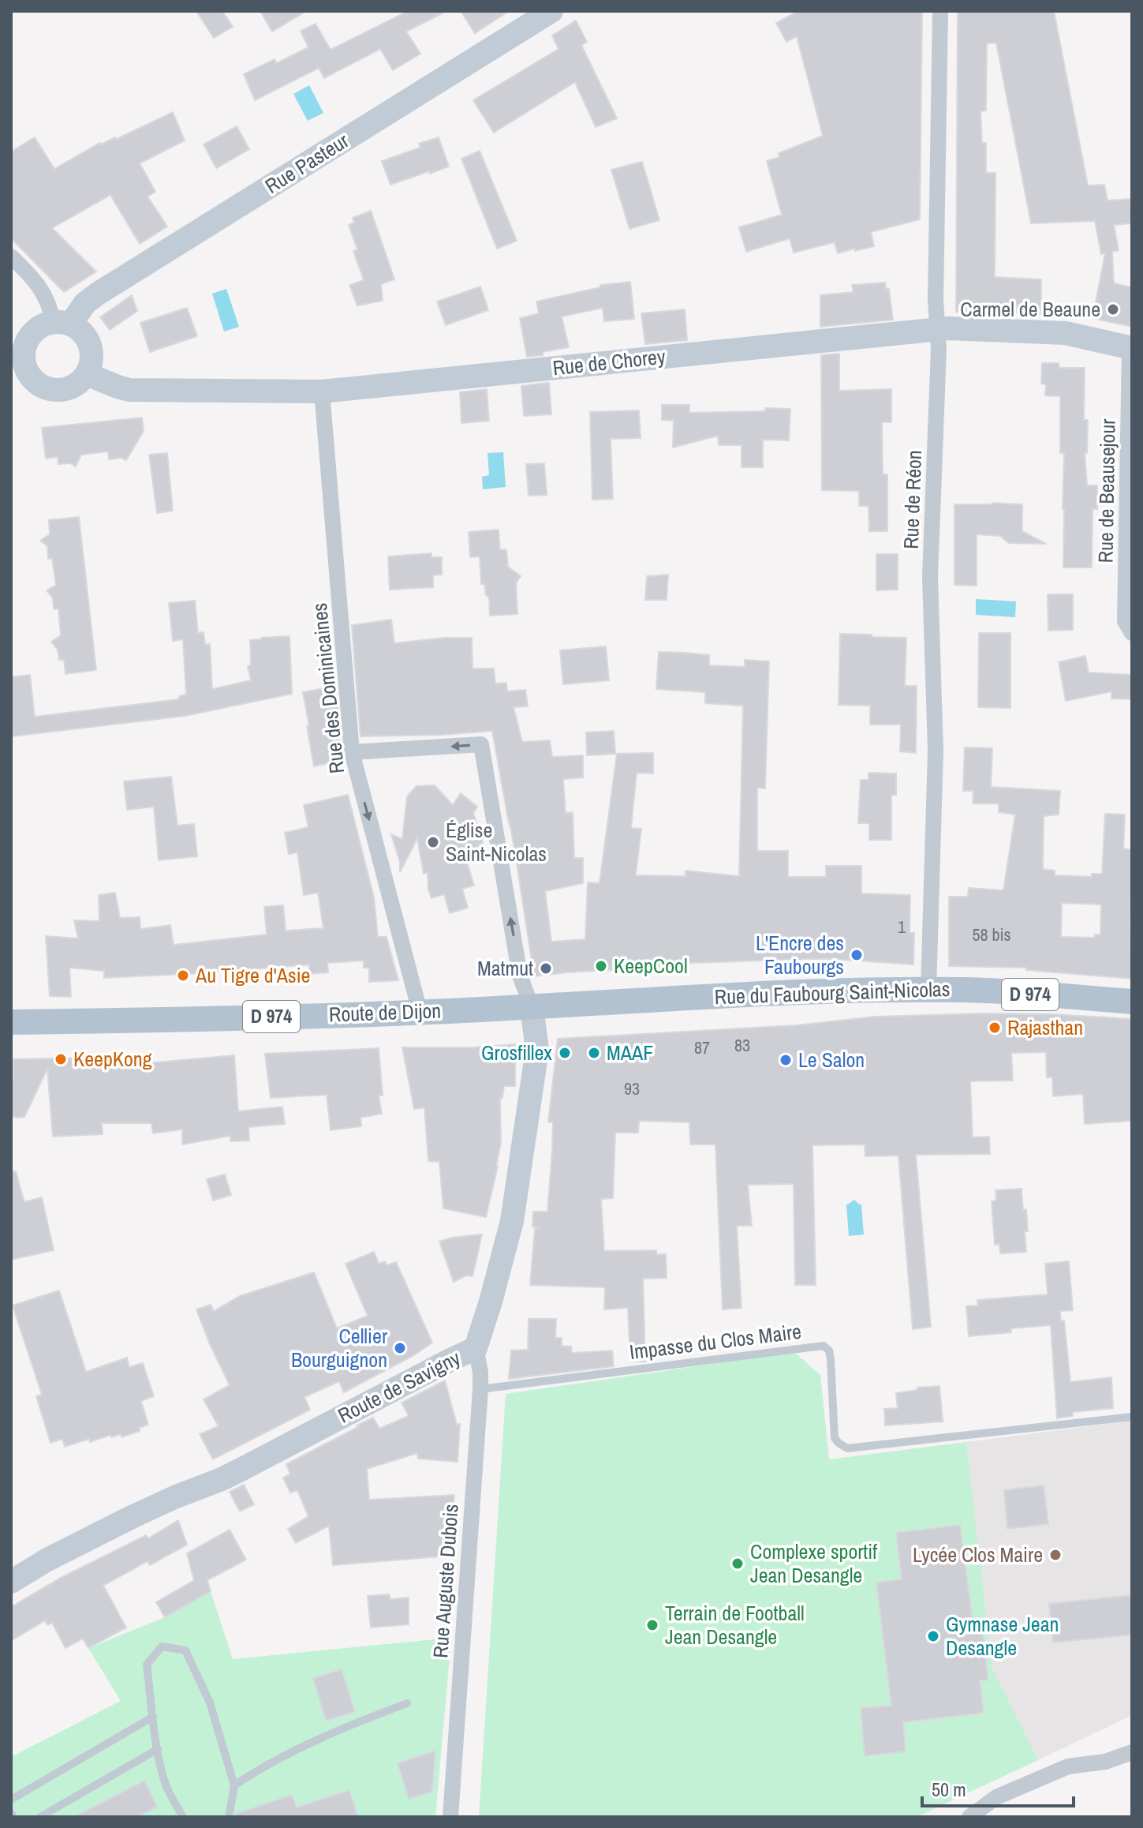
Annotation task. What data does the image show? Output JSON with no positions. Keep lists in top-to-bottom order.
{
  "streets": {
    "main road": ["Rue du Faubourg Saint-Nicolas", "D 974", "Route de Dijon"],
    "street": [
      "Rue Pasteur",
      "Rue de Chorey",
      "Rue de Beausejour",
      "Rue de Réon",
      "Rue des Dominicaines",
      "Route de Savigny",
      "Rue Auguste Dubois"
    ],
    "lane": ["Impasse du Clos Maire"]
  },
  "crossings": [
    ["Rue Pasteur", "Rue de Chorey"],
    ["Rue de Chorey", "Rue de Beausejour"],
    ["Rue de Chorey", "Rue de Réon"],
    ["Rue de Chorey", "Rue des Dominicaines"],
    ["Rue de Réon", "Rue du Faubourg Saint-Nicolas"],
    ["Rue des Dominicaines", "Route de Dijon"],
    ["Rue du Faubourg Saint-Nicolas", "Route de Dijon"],
    ["Rue du Faubourg Saint-Nicolas", "Route de Savigny"],
    ["Route de Dijon", "Route de Savigny"],
    ["Impasse du Clos Maire", "Rue Auguste Dubois"],
    ["Route de Savigny", "Rue Auguste Dubois"]
  ],
  "one_way": ["Rue des Dominicaines"],
  "places": [
    "Carmel de Beaune",
    "Église Saint-Nicolas",
    "L'Encre des Faubourgs",
    "KeepCool",
    "Matmut",
    "Au Tigre d'Asie",
    "Rajasthan",
    "Grosfillex",
    "MAAF",
    "KeepKong",
    "Le Salon",
    "Cellier Bourguignon",
    "Lycée Clos Maire",
    "Complexe sportif Jean Desangle",
    "Terrain de Football Jean Desangle",
    "Gymnase Jean Desangle"
  ],
  "house_numbers": [
    "1",
    "58 bis",
    "83",
    "87",
    "93"
  ],
  "scale_bar": "50 m"
}
